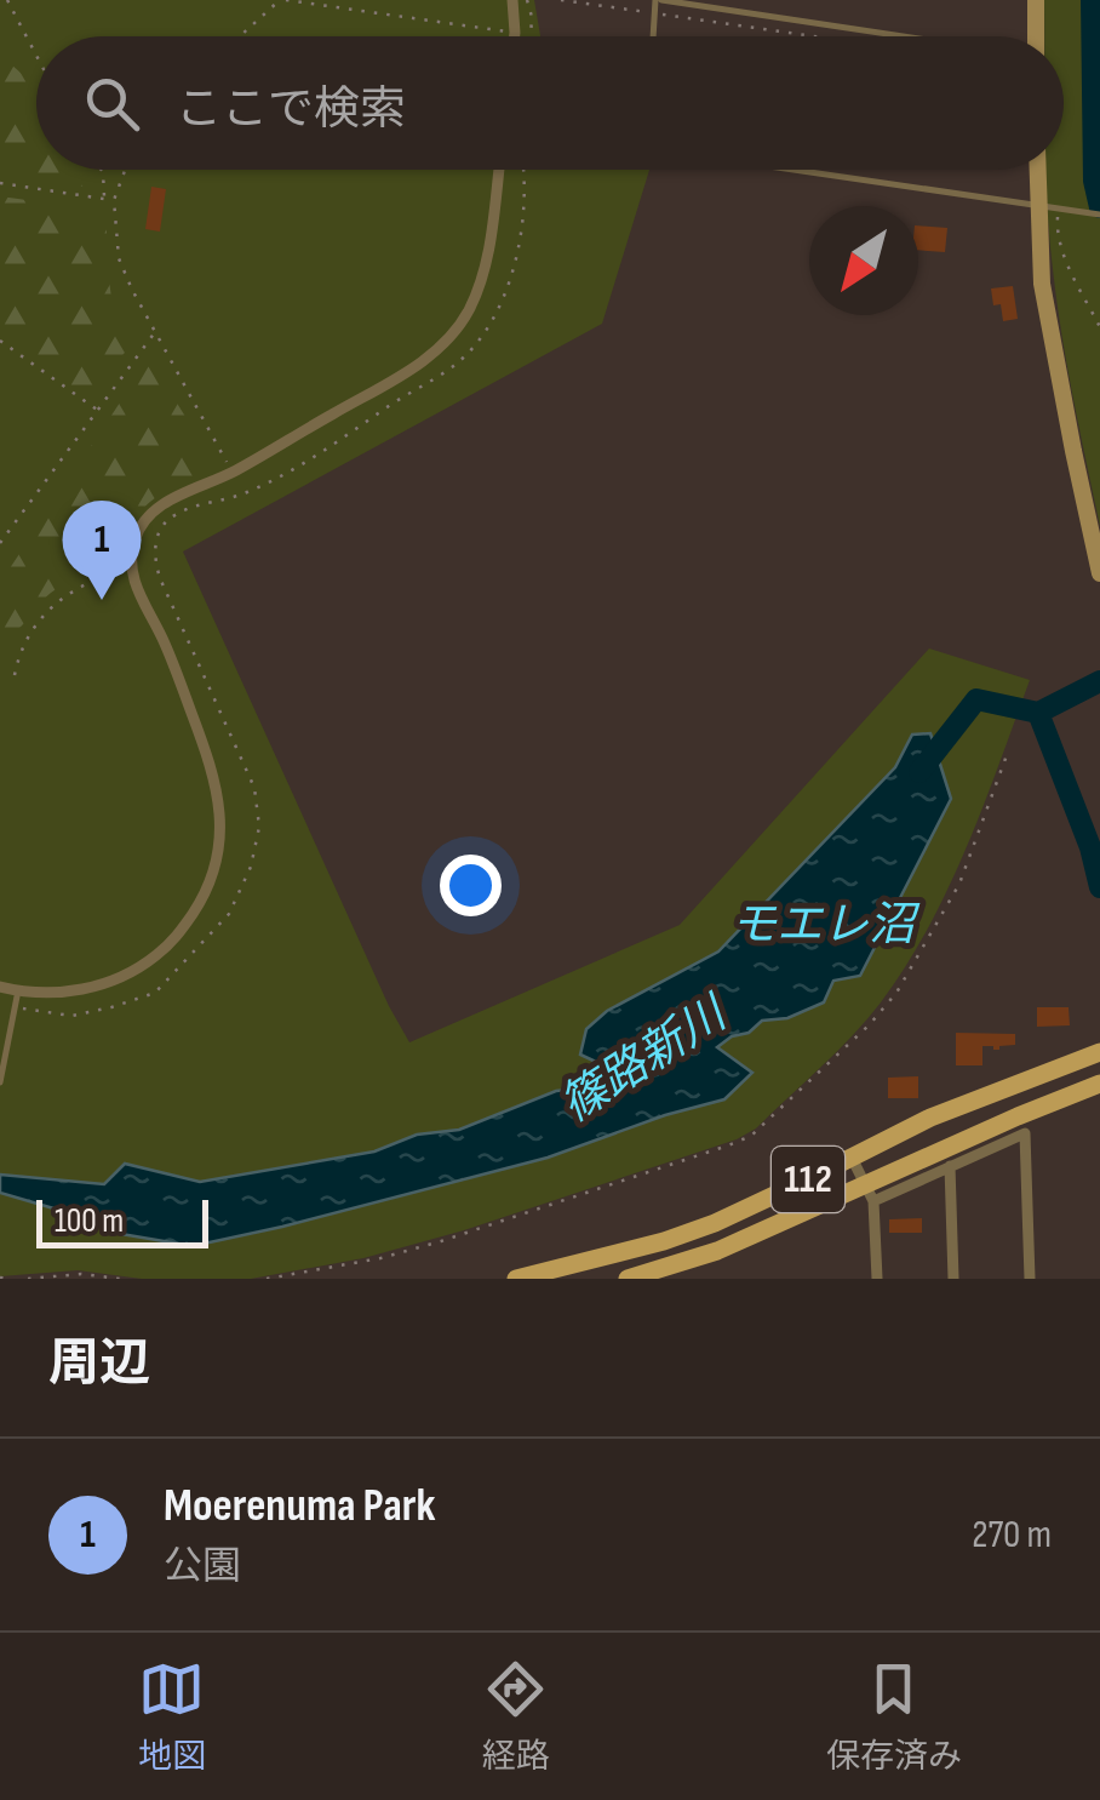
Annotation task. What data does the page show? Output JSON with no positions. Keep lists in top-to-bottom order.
{
  "streets": {
    "main road": ["112"]
  },
  "water": ["モエレ沼", "篠路新川"],
  "scale_bar": "100 m",
  "north": "bottom left",
  "page": {
    "search": "ここで検索",
    "pins": "1",
    "scale": "100 m",
    "heading": "周辺",
    "list": [
      {
        "mark": "1",
        "name": "Moerenuma Park",
        "note": "公園",
        "value": "270 m"
      }
    ],
    "nav": ["地図", "経路", "保存済み"]
  }
}
